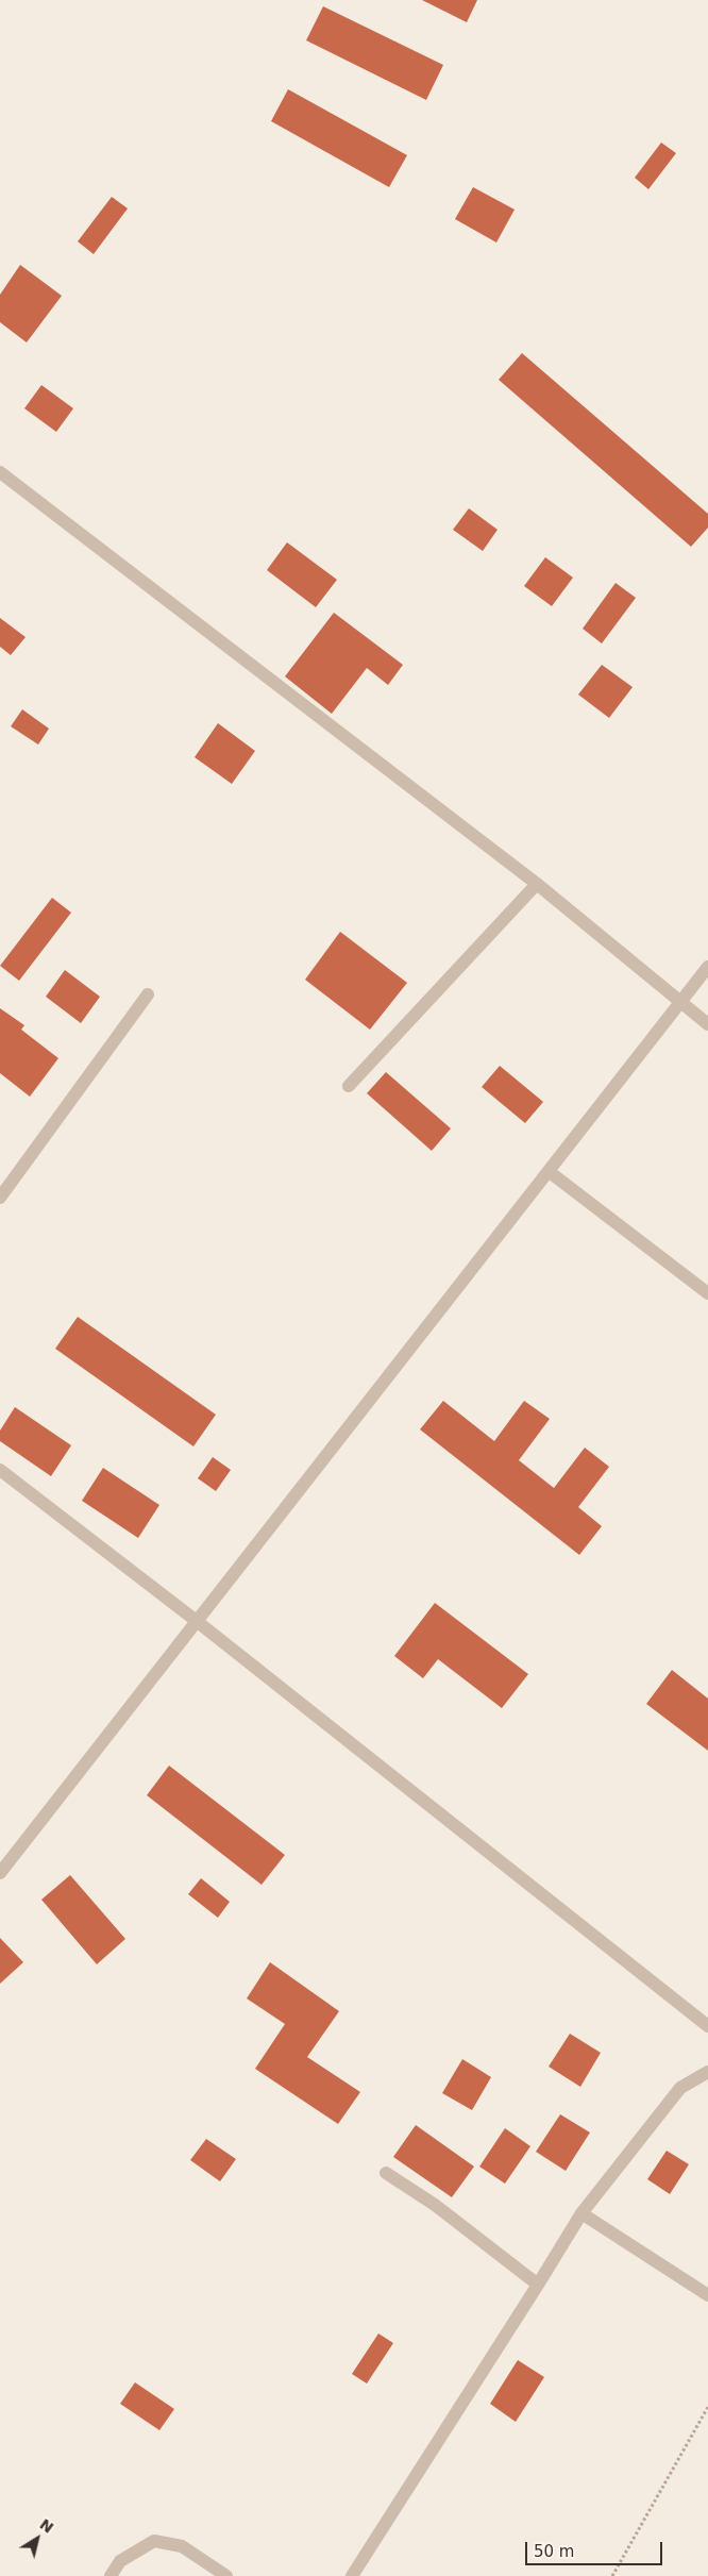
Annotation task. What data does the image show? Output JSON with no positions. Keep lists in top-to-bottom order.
{
  "scale_bar": "50 m",
  "north": "top right"
}
